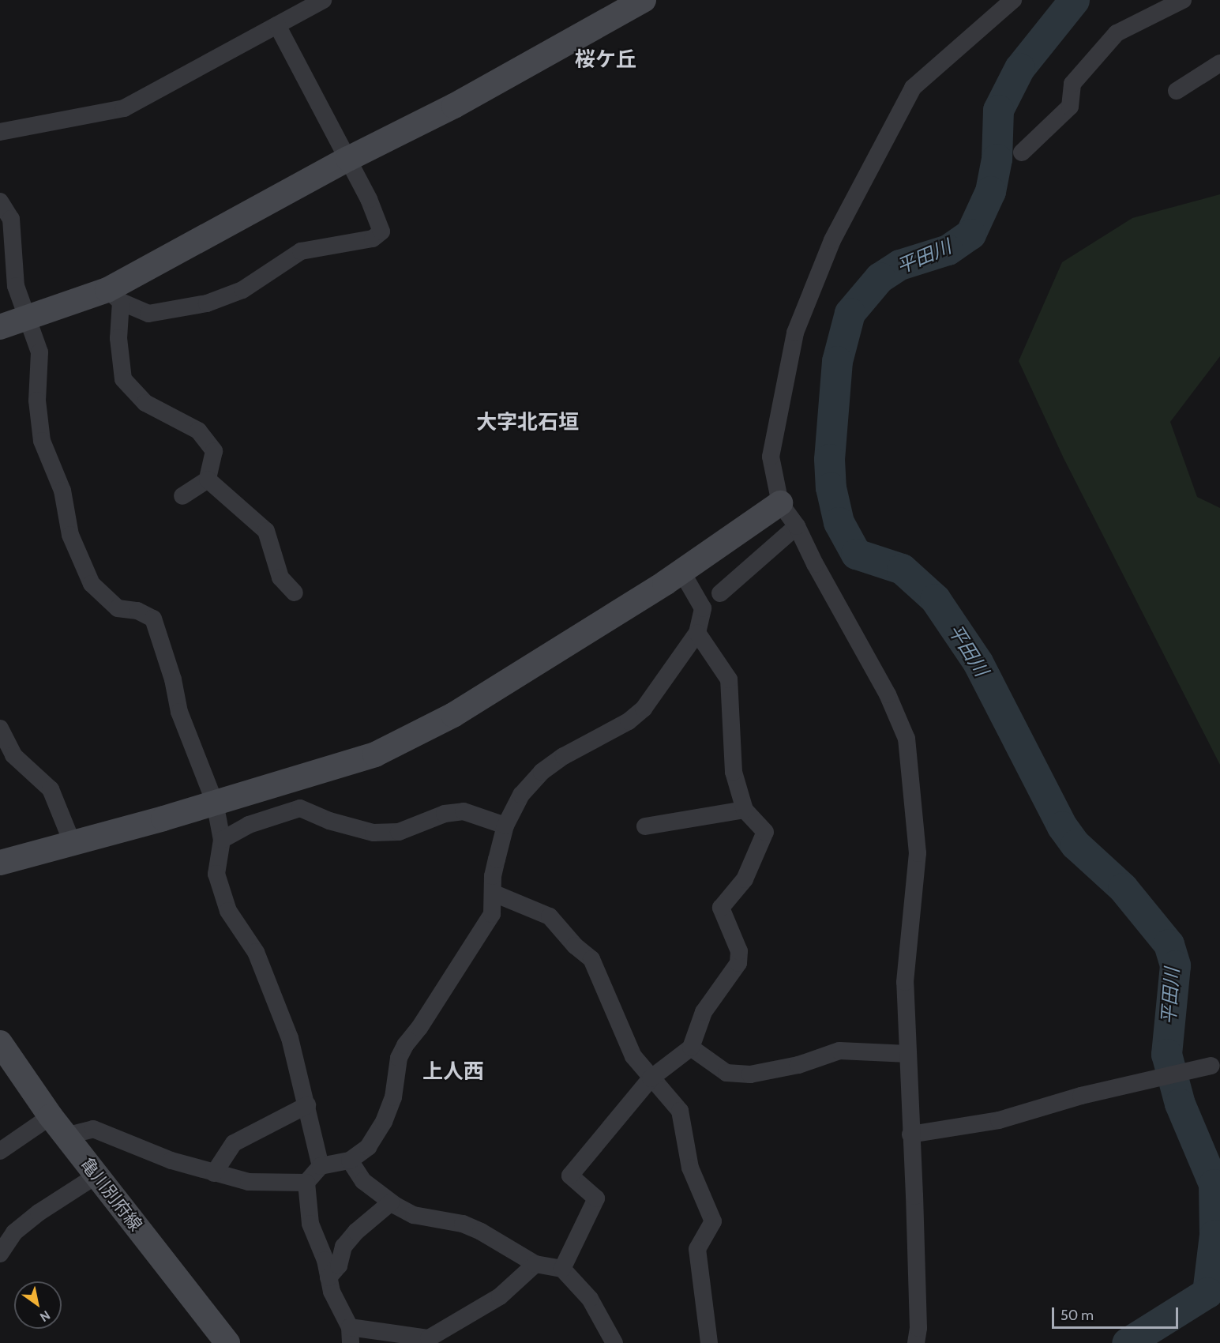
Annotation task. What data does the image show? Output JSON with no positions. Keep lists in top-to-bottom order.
{
  "streets": {
    "street": ["亀川別府線"]
  },
  "districts": ["桜ケ丘", "大字北石垣", "上人西"],
  "water": ["平田川"],
  "scale_bar": "50 m",
  "north": "bottom right"
}
